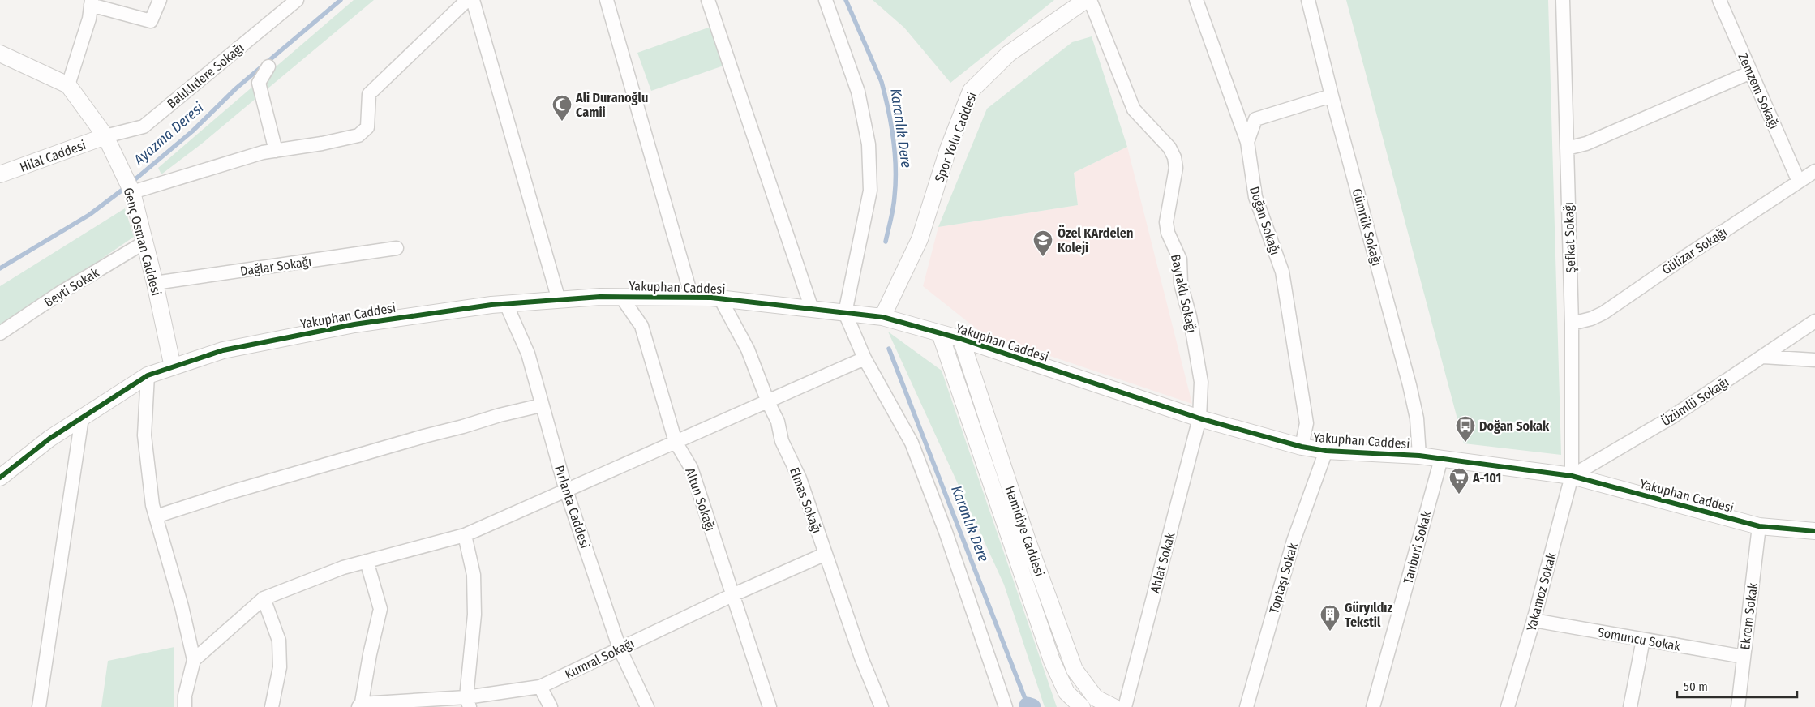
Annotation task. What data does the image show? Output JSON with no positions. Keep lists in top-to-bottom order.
{
  "streets": {
    "street": [
      "Balıklıdere Sokağı",
      "Zemzem Sokağı",
      "Spor Yolu Caddesi",
      "Hilal Caddesi",
      "Doğan Sokağı",
      "Gümrük Sokağı",
      "Şefkat Sokağı",
      "Genç Osman Caddesi",
      "Gülizar Sokağı",
      "Dağlar Sokağı",
      "Beyti Sokak",
      "Yakuphan Caddesi",
      "Bayraklı Sokağı",
      "Üzümlü Sokağı",
      "Altun Sokağı",
      "Elmas Sokağı",
      "Pırlanta Caddesi",
      "Hamidiye Caddesi",
      "Tanburi Sokak",
      "Ahlat Sokak",
      "Toptaşı Sokak",
      "Yakamoz Sokak",
      "Ekrem Sokak",
      "Somuncu Sokak",
      "Kumral Sokağı"
    ]
  },
  "crossings": [
    ["Balıklıdere Sokağı", "Hilal Caddesi"],
    ["Balıklıdere Sokağı", "Genç Osman Caddesi"],
    ["Zemzem Sokağı", "Gülizar Sokağı"],
    ["Spor Yolu Caddesi", "Yakuphan Caddesi"],
    ["Hilal Caddesi", "Genç Osman Caddesi"],
    ["Doğan Sokağı", "Yakuphan Caddesi"],
    ["Gümrük Sokağı", "Yakuphan Caddesi"],
    ["Şefkat Sokağı", "Gülizar Sokağı"],
    ["Şefkat Sokağı", "Yakuphan Caddesi"],
    ["Şefkat Sokağı", "Üzümlü Sokağı"],
    ["Şefkat Sokağı", "Yakamoz Sokak"],
    ["Genç Osman Caddesi", "Dağlar Sokağı"],
    ["Genç Osman Caddesi", "Beyti Sokak"],
    ["Genç Osman Caddesi", "Yakuphan Caddesi"],
    ["Yakuphan Caddesi", "Bayraklı Sokağı"],
    ["Yakuphan Caddesi", "Üzümlü Sokağı"],
    ["Yakuphan Caddesi", "Altun Sokağı"],
    ["Yakuphan Caddesi", "Elmas Sokağı"],
    ["Yakuphan Caddesi", "Pırlanta Caddesi"],
    ["Yakuphan Caddesi", "Hamidiye Caddesi"],
    ["Yakuphan Caddesi", "Tanburi Sokak"],
    ["Yakuphan Caddesi", "Ahlat Sokak"],
    ["Yakuphan Caddesi", "Toptaşı Sokak"],
    ["Yakuphan Caddesi", "Yakamoz Sokak"],
    ["Yakuphan Caddesi", "Ekrem Sokak"],
    ["Bayraklı Sokağı", "Ahlat Sokak"],
    ["Üzümlü Sokağı", "Yakamoz Sokak"],
    ["Altun Sokağı", "Kumral Sokağı"],
    ["Elmas Sokağı", "Kumral Sokağı"],
    ["Pırlanta Caddesi", "Kumral Sokağı"],
    ["Yakamoz Sokak", "Somuncu Sokak"],
    ["Ekrem Sokak", "Somuncu Sokak"]
  ],
  "water": ["Karanlık Dere", "Ayazma Deresi"],
  "places": {
    "mosque": ["Ali Duranoğlu Camii"],
    "school or university": ["Özel KArdelen Koleji"],
    "bus stop": ["Doğan Sokak"],
    "supermarket": ["A-101"],
    "building": ["Güryıldız Tekstil"]
  },
  "scale_bar": "50 m"
}
